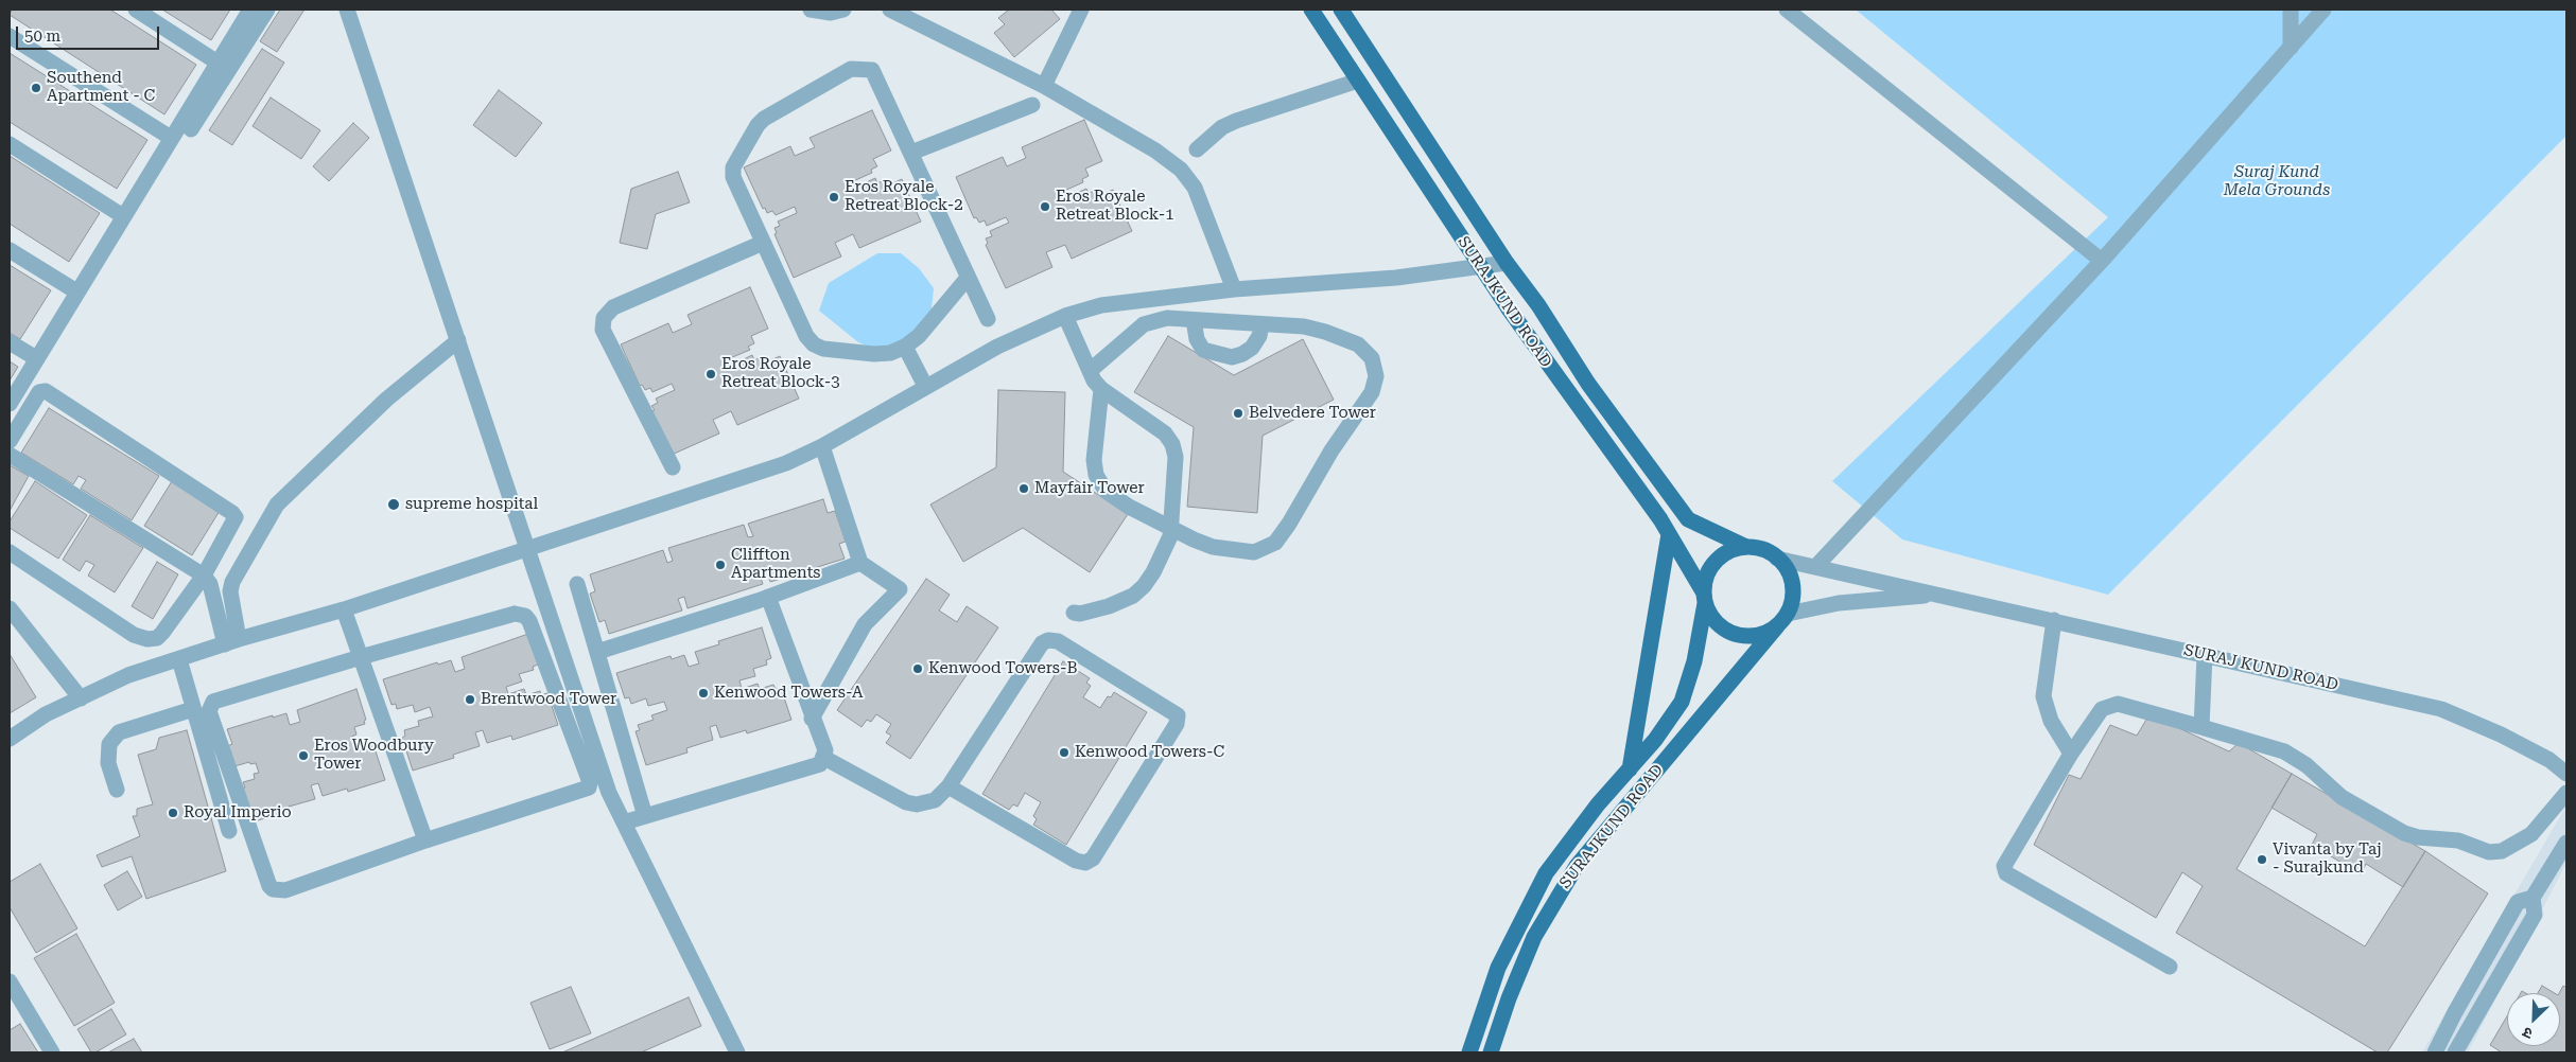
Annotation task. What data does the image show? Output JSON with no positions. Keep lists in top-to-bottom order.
{
  "streets": {
    "main road": ["SURAJKUND ROAD"],
    "street": ["SURAJ KUND ROAD"]
  },
  "crossings": [
    ["SURAJKUND ROAD", "SURAJ KUND ROAD"]
  ],
  "parks": ["Suraj Kund Mela Grounds"],
  "places": [
    "Southend Apartment - C",
    "Eros Royale Retreat Block-2",
    "Eros Royale Retreat Block-1",
    "Eros Royale Retreat Block-3",
    "Belvedere Tower",
    "Mayfair Tower",
    "supreme hospital",
    "Cliffton Apartments",
    "Kenwood Towers-B",
    "Kenwood Towers-A",
    "Brentwood Tower",
    "Kenwood Towers-C",
    "Eros Woodbury Tower",
    "Royal Imperio",
    "Vivanta by Taj - Surajkund"
  ],
  "scale_bar": "50 m",
  "north": "bottom left"
}
